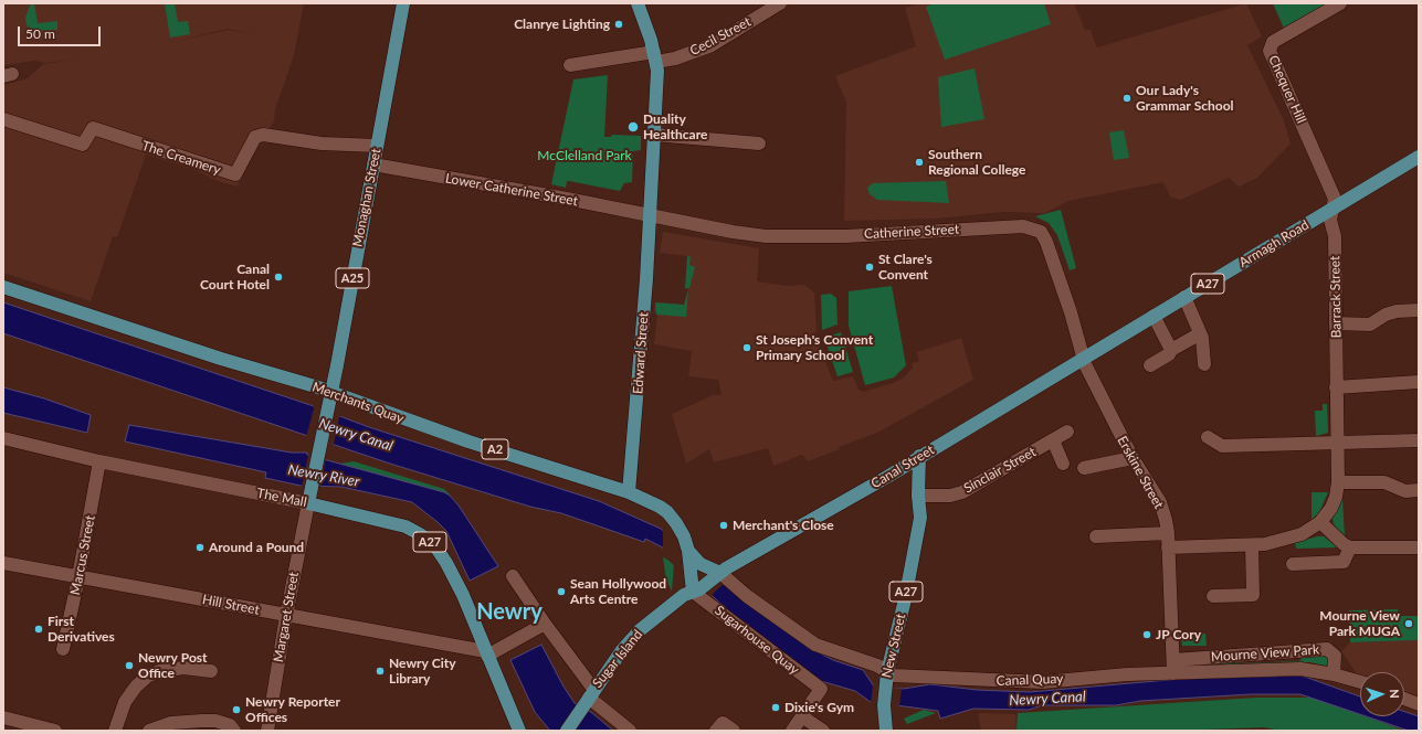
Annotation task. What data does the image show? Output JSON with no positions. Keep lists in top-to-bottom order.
{
  "streets": {
    "main road": [
      "Monaghan Street",
      "Armagh Road",
      "A25",
      "A27",
      "Edward Street",
      "Merchants Quay",
      "A2",
      "Canal Street",
      "The Mall",
      "New Street",
      "Sugar Island"
    ],
    "street": [
      "Cecil Street",
      "Chequer Hill",
      "The Creamery",
      "Lower Catherine Street",
      "Catherine Street",
      "Barrack Street",
      "Sinclair Street",
      "Erskine Street",
      "Marcus Street",
      "Hill Street",
      "Margaret Street",
      "Sugarhouse Quay",
      "Mourne View Park",
      "Canal Quay"
    ]
  },
  "crossings": [
    ["Cecil Street", "Edward Street"],
    ["Chequer Hill", "Armagh Road"],
    ["Chequer Hill", "Barrack Street"],
    ["The Creamery", "Monaghan Street"],
    ["Lower Catherine Street", "Monaghan Street"],
    ["Lower Catherine Street", "Catherine Street"],
    ["Lower Catherine Street", "Edward Street"],
    ["Monaghan Street", "Merchants Quay"],
    ["Monaghan Street", "The Mall"],
    ["Monaghan Street", "Margaret Street"],
    ["Catherine Street", "Armagh Road"],
    ["Catherine Street", "Edward Street"],
    ["Catherine Street", "Canal Street"],
    ["Catherine Street", "Erskine Street"],
    ["Armagh Road", "Barrack Street"],
    ["Armagh Road", "Canal Street"],
    ["Armagh Road", "Erskine Street"],
    ["A27", "The Mall"],
    ["A27", "Hill Street"],
    ["Edward Street", "Merchants Quay"],
    ["Merchants Quay", "Sugarhouse Quay"],
    ["Merchants Quay", "Sugar Island"],
    ["Canal Street", "Erskine Street"],
    ["Canal Street", "New Street"],
    ["Canal Street", "Sugar Island"],
    ["Canal Street", "Canal Quay"],
    ["Sinclair Street", "New Street"],
    ["Erskine Street", "Mourne View Park"],
    ["Erskine Street", "Canal Quay"],
    ["The Mall", "Marcus Street"],
    ["The Mall", "Hill Street"],
    ["The Mall", "Margaret Street"],
    ["Marcus Street", "Hill Street"],
    ["Hill Street", "Margaret Street"],
    ["Sugarhouse Quay", "Sugar Island"],
    ["New Street", "Canal Quay"],
    ["Mourne View Park", "Canal Quay"],
    ["Sugar Island", "Canal Quay"]
  ],
  "districts": ["Newry"],
  "water": ["Newry Canal", "Newry River"],
  "parks": ["McClelland Park"],
  "places": [
    "Clanrye Lighting",
    "Our Lady's Grammar School",
    "Duality Healthcare",
    "Southern Regional College",
    "St Clare's Convent",
    "Canal Court Hotel",
    "St Joseph's Convent Primary School",
    "Merchant's Close",
    "Around a Pound",
    "Sean Hollywood Arts Centre",
    "Mourne View Park MUGA",
    "First Derivatives",
    "JP Cory",
    "Newry Post Office",
    "Newry City Library",
    "Dixie's Gym",
    "Newry Reporter Offices"
  ],
  "scale_bar": "50 m",
  "north": "right"
}
